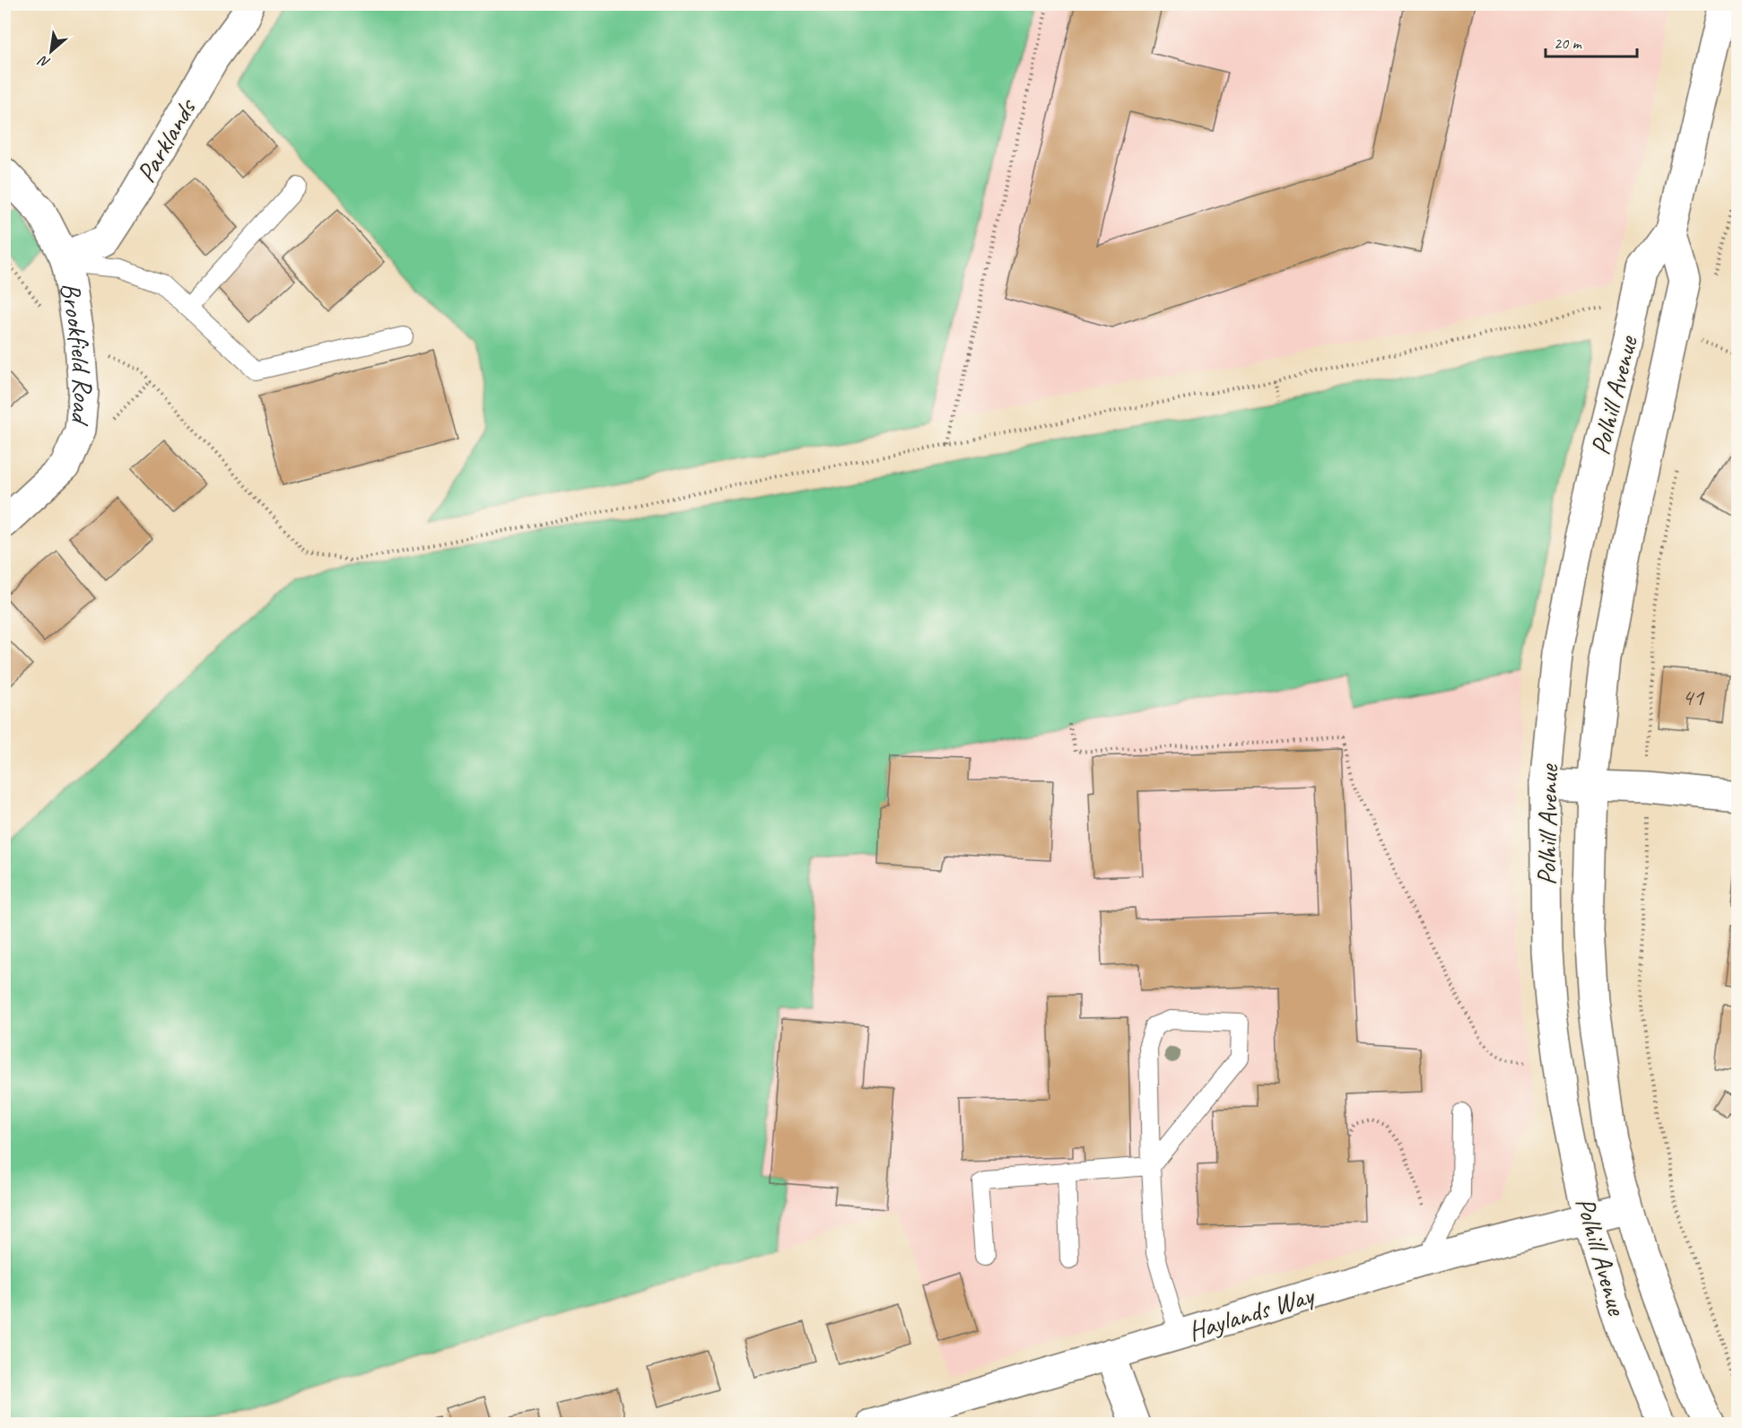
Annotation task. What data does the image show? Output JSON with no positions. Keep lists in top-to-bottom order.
{
  "streets": {
    "street": [
      "Parklands",
      "Brookfield Road",
      "Polhill Avenue",
      "Haylands Way"
    ]
  },
  "crossings": [
    ["Parklands", "Brookfield Road"],
    ["Polhill Avenue", "Haylands Way"]
  ],
  "house_numbers": ["41"],
  "scale_bar": "20 m",
  "north": "bottom left"
}
